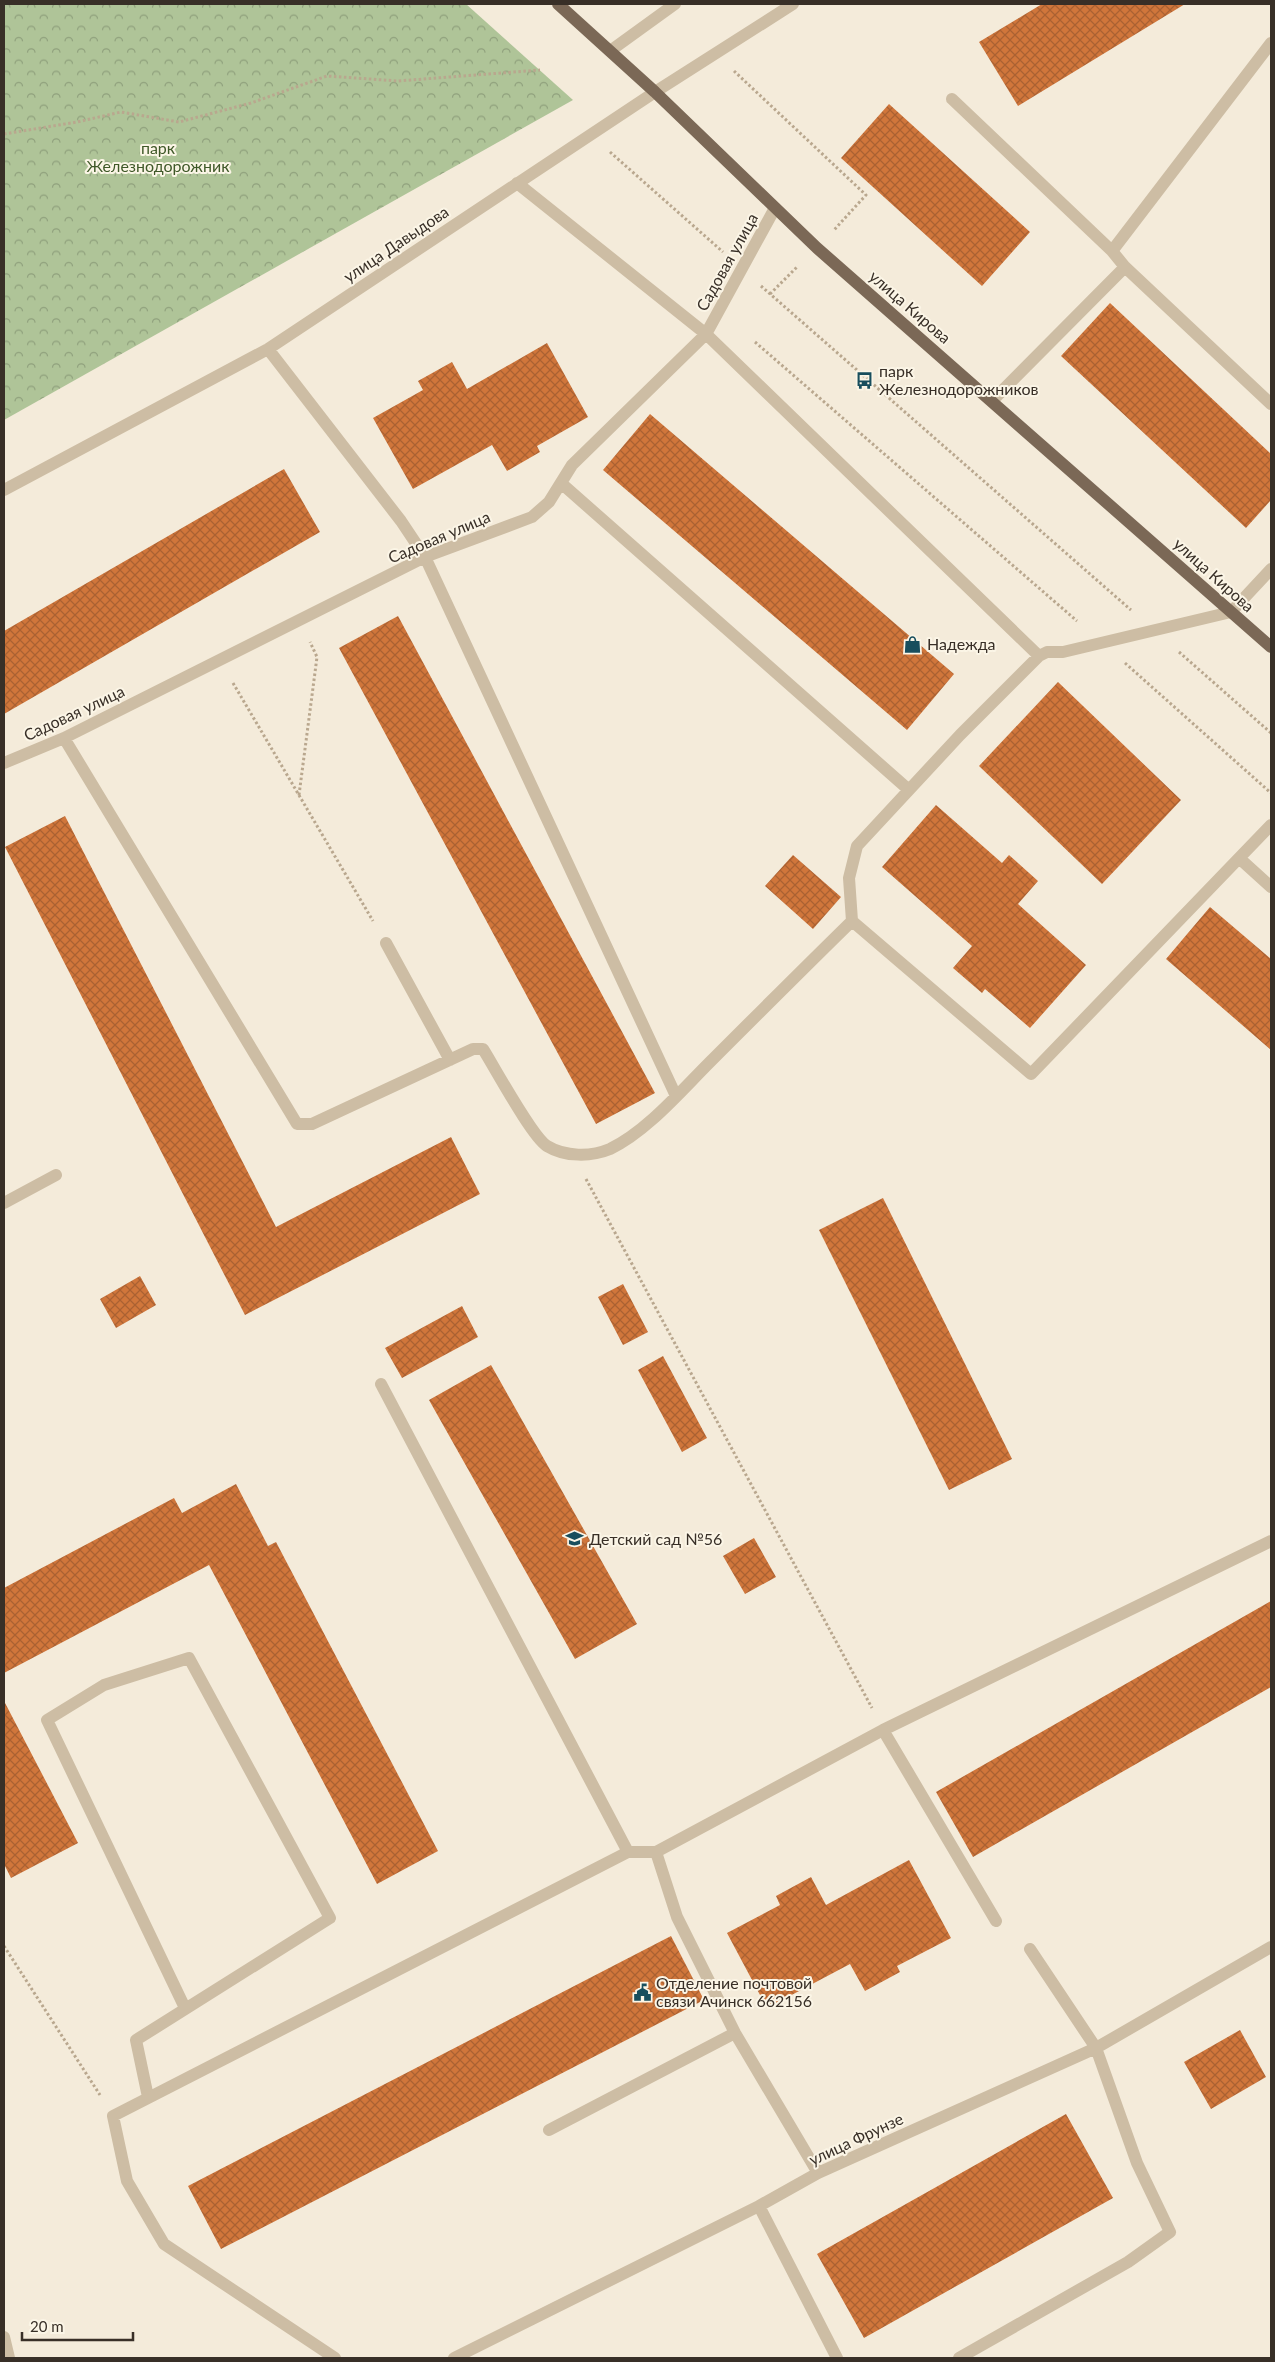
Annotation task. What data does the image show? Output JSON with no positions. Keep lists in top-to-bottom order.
{
  "streets": {
    "main road": ["улица Кирова"],
    "street": ["улица Давыдова", "Садовая улица", "улица Фрунзе"]
  },
  "crossings": [
    ["улица Давыдова", "улица Кирова"],
    ["Садовая улица", "улица Кирова"]
  ],
  "parks": ["парк Железнодорожник"],
  "places": {
    "bus stop": ["парк Железнодорожников"],
    "shop": ["Надежда"],
    "school or university": ["Детский сад №56"],
    "public building": ["Отделение почтовой связи Ачинск 662156"]
  },
  "scale_bar": "20 m"
}
